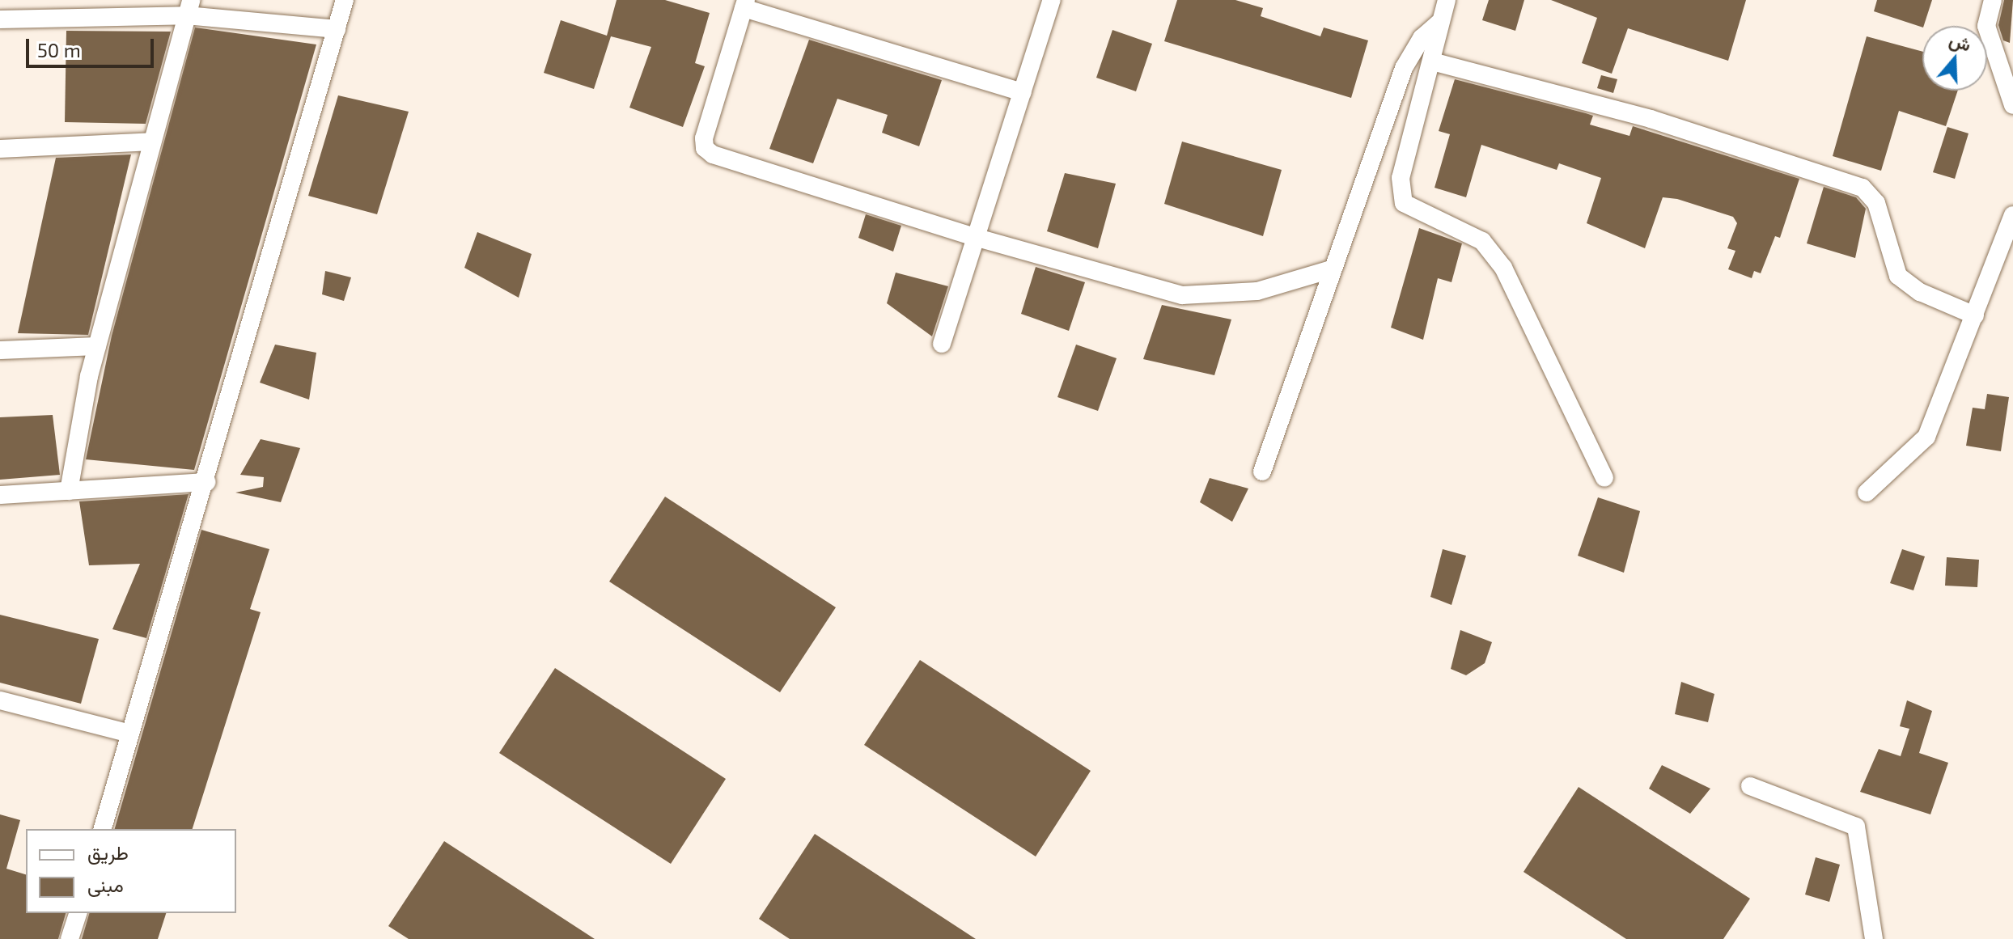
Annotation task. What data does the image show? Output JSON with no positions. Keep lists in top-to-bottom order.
{
  "legend": ["طريق", "مبنى"],
  "scale_bar": "50 m",
  "north": "top"
}
